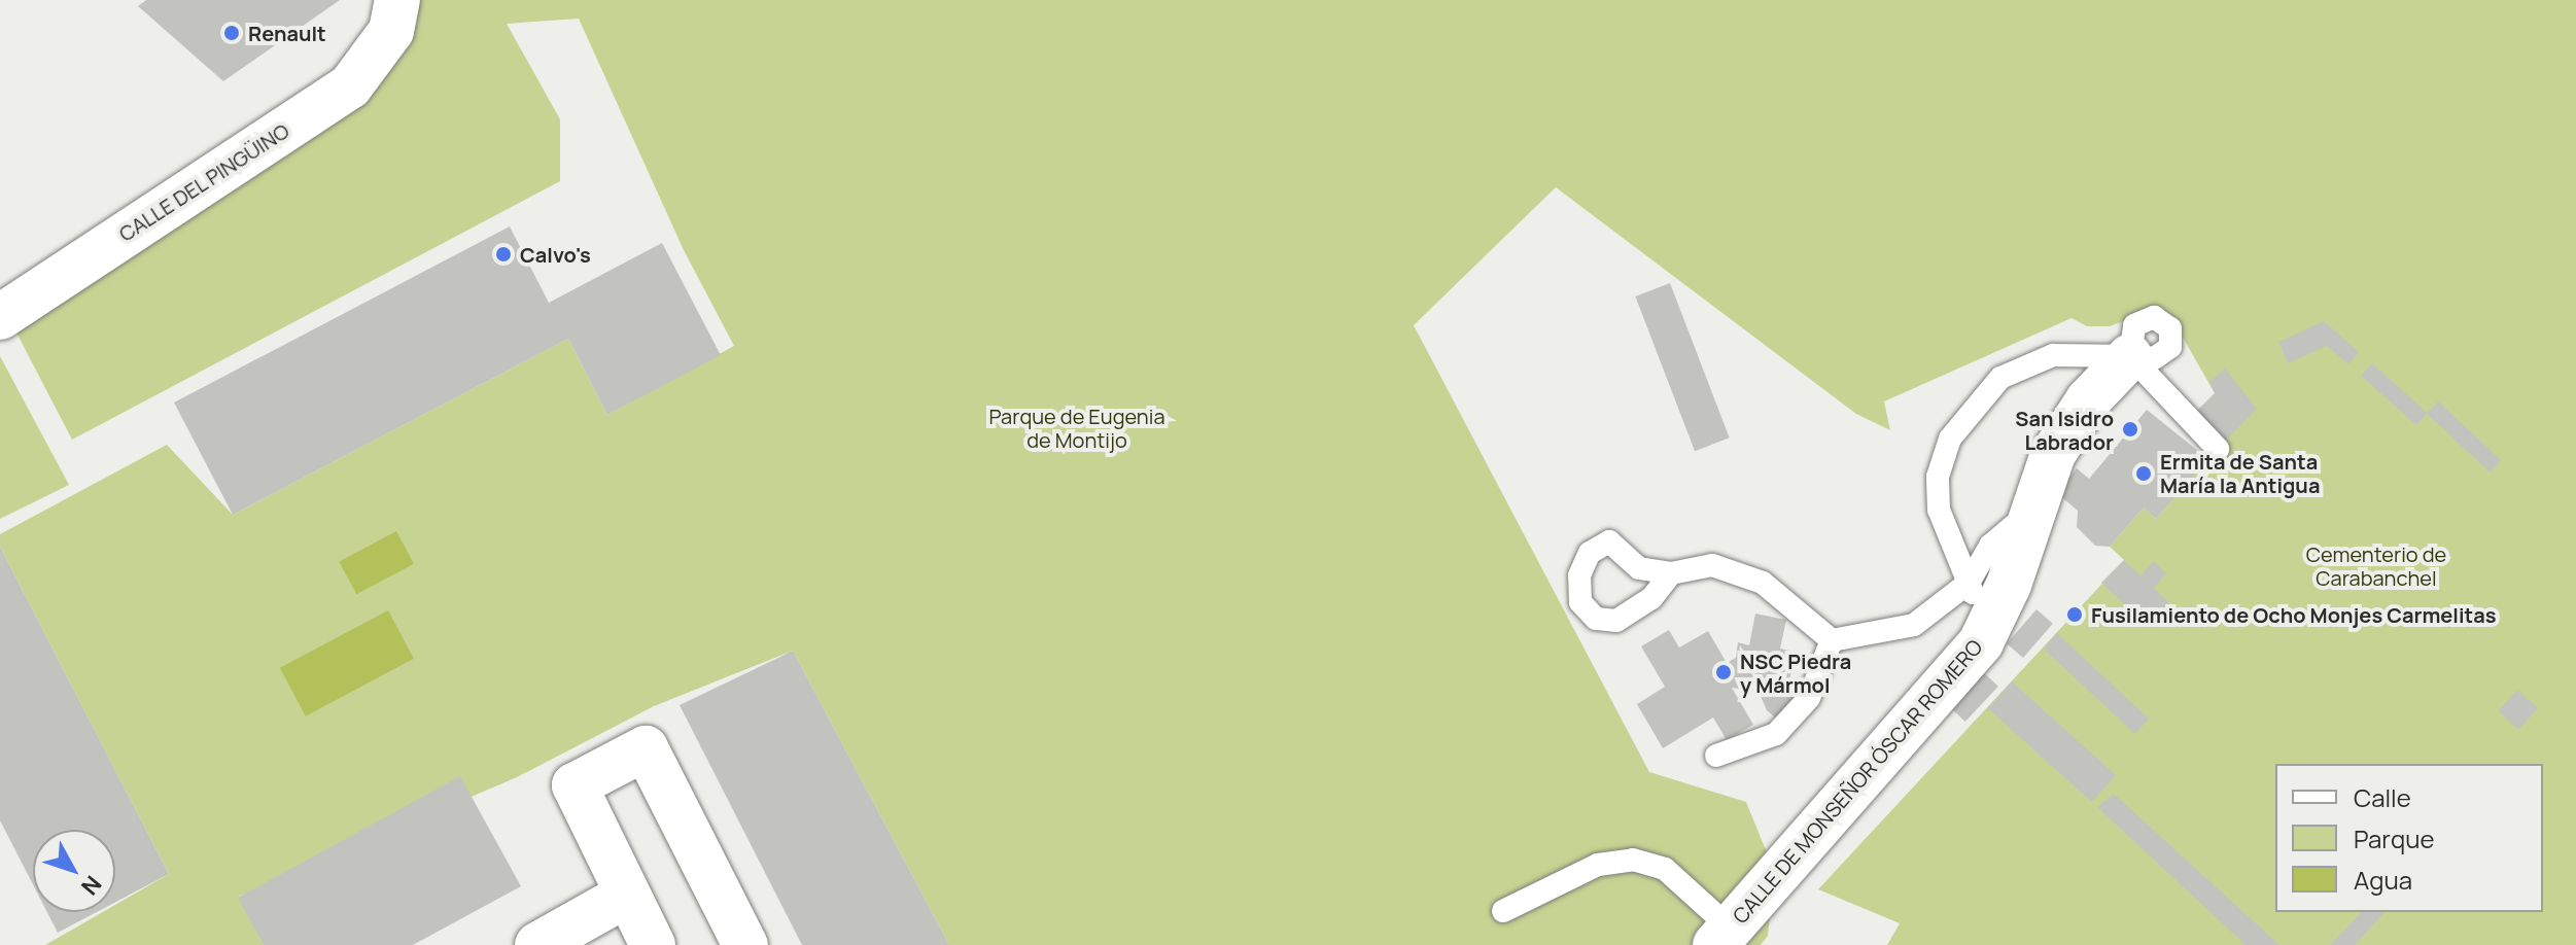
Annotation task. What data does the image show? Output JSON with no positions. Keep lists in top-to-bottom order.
{
  "streets": {
    "street": ["CALLE DEL PINGÜINO", "CALLE DE MONSEÑOR ÓSCAR ROMERO"]
  },
  "parks": ["Parque de Eugenia de Montijo", "Cementerio de Carabanchel"],
  "places": [
    "Renault",
    "Calvo's",
    "San Isidro Labrador",
    "Ermita de Santa María la Antigua",
    "Fusilamiento de Ocho Monjes Carmelitas",
    "NSC Piedra y Mármol"
  ],
  "legend": ["Calle", "Parque", "Agua"],
  "north": "bottom right"
}
